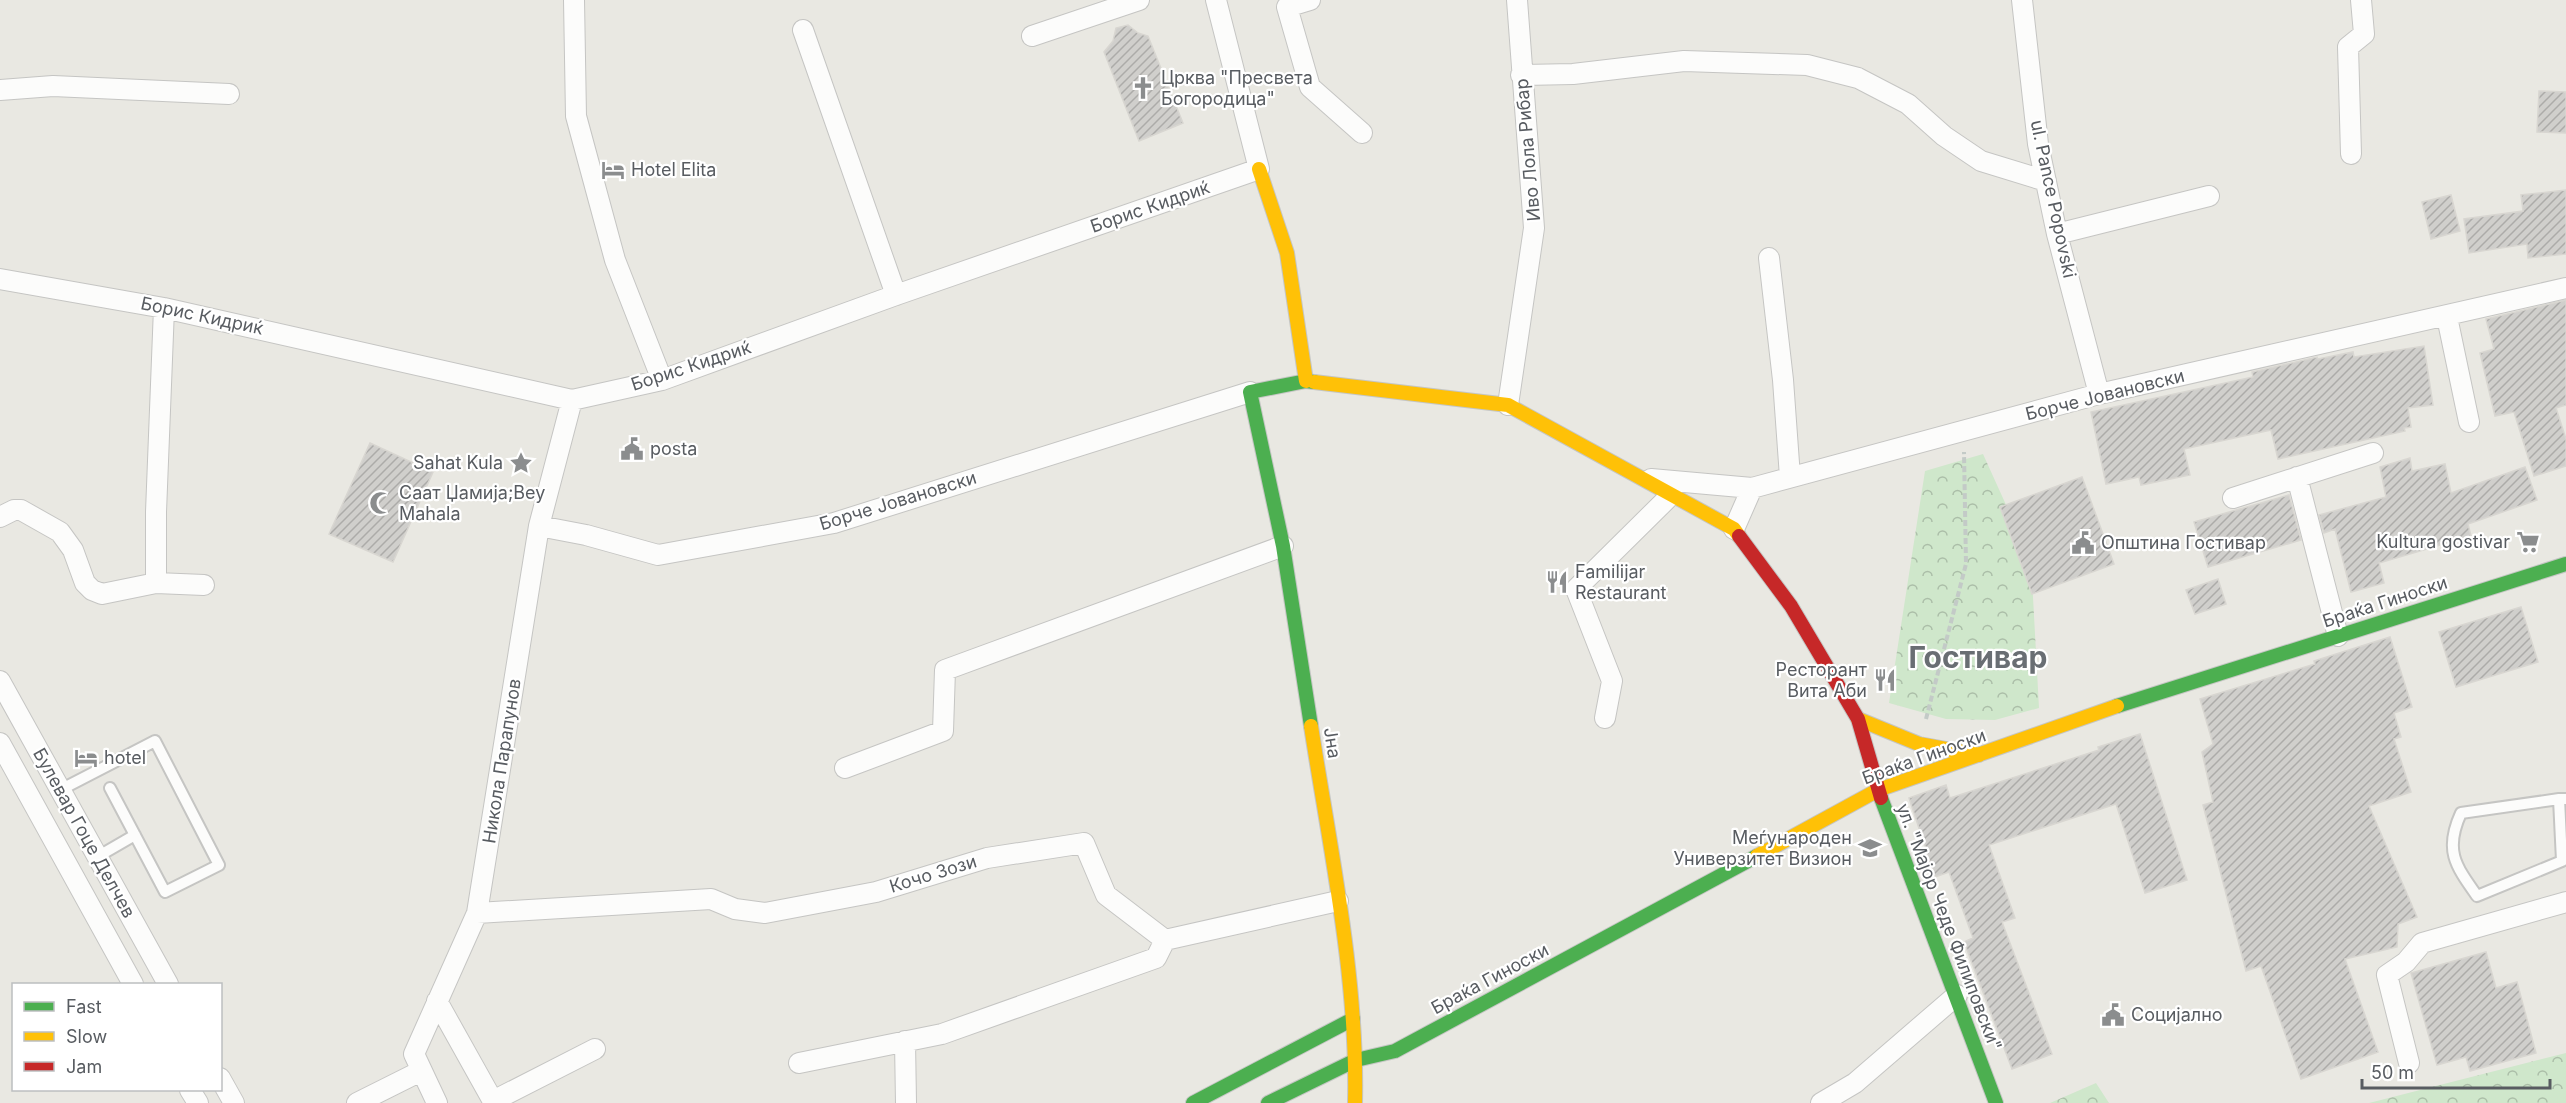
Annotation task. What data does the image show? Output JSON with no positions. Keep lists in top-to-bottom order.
{
  "streets": {
    "street": [
      "Иво Лола Рибар",
      "ul. Pance Popovski",
      "Борис Кидриќ",
      "Борче Јовановски",
      "Браќа Гиноски",
      "Јна",
      "Никола Парапунов",
      "Булевар Гоце Делчев",
      "Кочо Зози",
      "ул. \"Мајор Чеде Филиповски\""
    ]
  },
  "crossings": [
    ["Иво Лола Рибар", "ул. \"Мајор Чеде Филиповски\""],
    ["ul. Pance Popovski", "Борче Јовановски"],
    ["Борис Кидриќ", "Никола Парапунов"],
    ["Борче Јовановски", "Јна"],
    ["Борче Јовановски", "Никола Парапунов"],
    ["Борче Јовановски", "ул. \"Мајор Чеде Филиповски\""],
    ["Браќа Гиноски", "Јна"],
    ["Браќа Гиноски", "ул. \"Мајор Чеде Филиповски\""],
    ["Јна", "ул. \"Мајор Чеде Филиповски\""],
    ["Никола Парапунов", "Кочо Зози"]
  ],
  "districts": ["Гостивар"],
  "places": {
    "church": ["Црква \"Пресвета Богородица\""],
    "hotel": ["Hotel Elita", "hotel"],
    "public building": ["posta", "Општина Гостивар", "Социјално"],
    "place": ["Sahat Kula"],
    "mosque": ["Саат Џамија;Bey Mahala"],
    "supermarket": ["Kultura gostivar"],
    "restaurant": ["Familijar Restaurant", "Ресторант Вита Аби"],
    "school or university": ["Меѓународен Универзитет Визион"]
  },
  "legend": ["Fast", "Slow", "Jam"],
  "scale_bar": "50 m"
}
